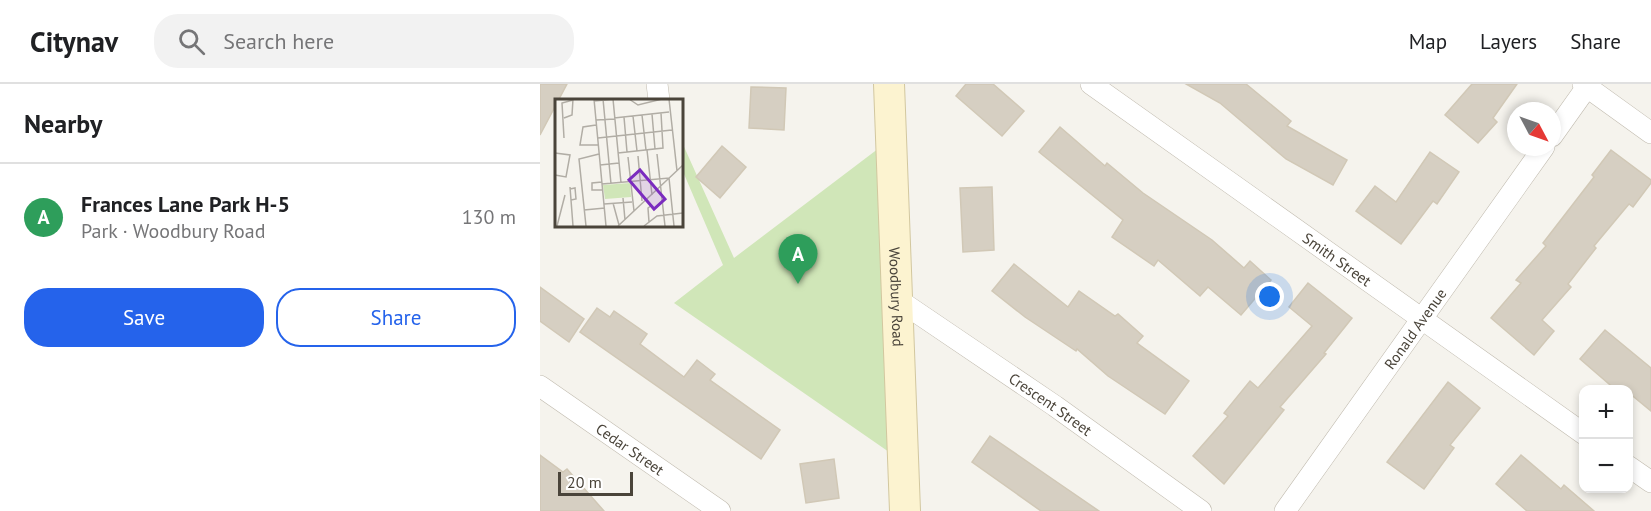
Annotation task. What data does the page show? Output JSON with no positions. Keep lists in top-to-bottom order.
{
  "streets": {
    "main road": ["Woodbury Road"],
    "street": [
      "Smith Street",
      "Ronald Avenue",
      "Crescent Street",
      "Cedar Street"
    ]
  },
  "crossings": [
    ["Smith Street", "Ronald Avenue"],
    ["Woodbury Road", "Crescent Street"]
  ],
  "scale_bar": "20 m",
  "north": "bottom right",
  "page": {
    "header": "Citynav",
    "search": "Search here",
    "nav": ["Map", "Layers", "Share"],
    "heading": "Nearby",
    "list": [
      {
        "mark": "A",
        "name": "Frances Lane Park H-5",
        "note": "Park · Woodbury Road",
        "value": "130 m"
      }
    ],
    "pins": "A",
    "buttons": ["Save", "Share"],
    "map_buttons": ["+", "−"],
    "scale": "20 m"
  }
}
